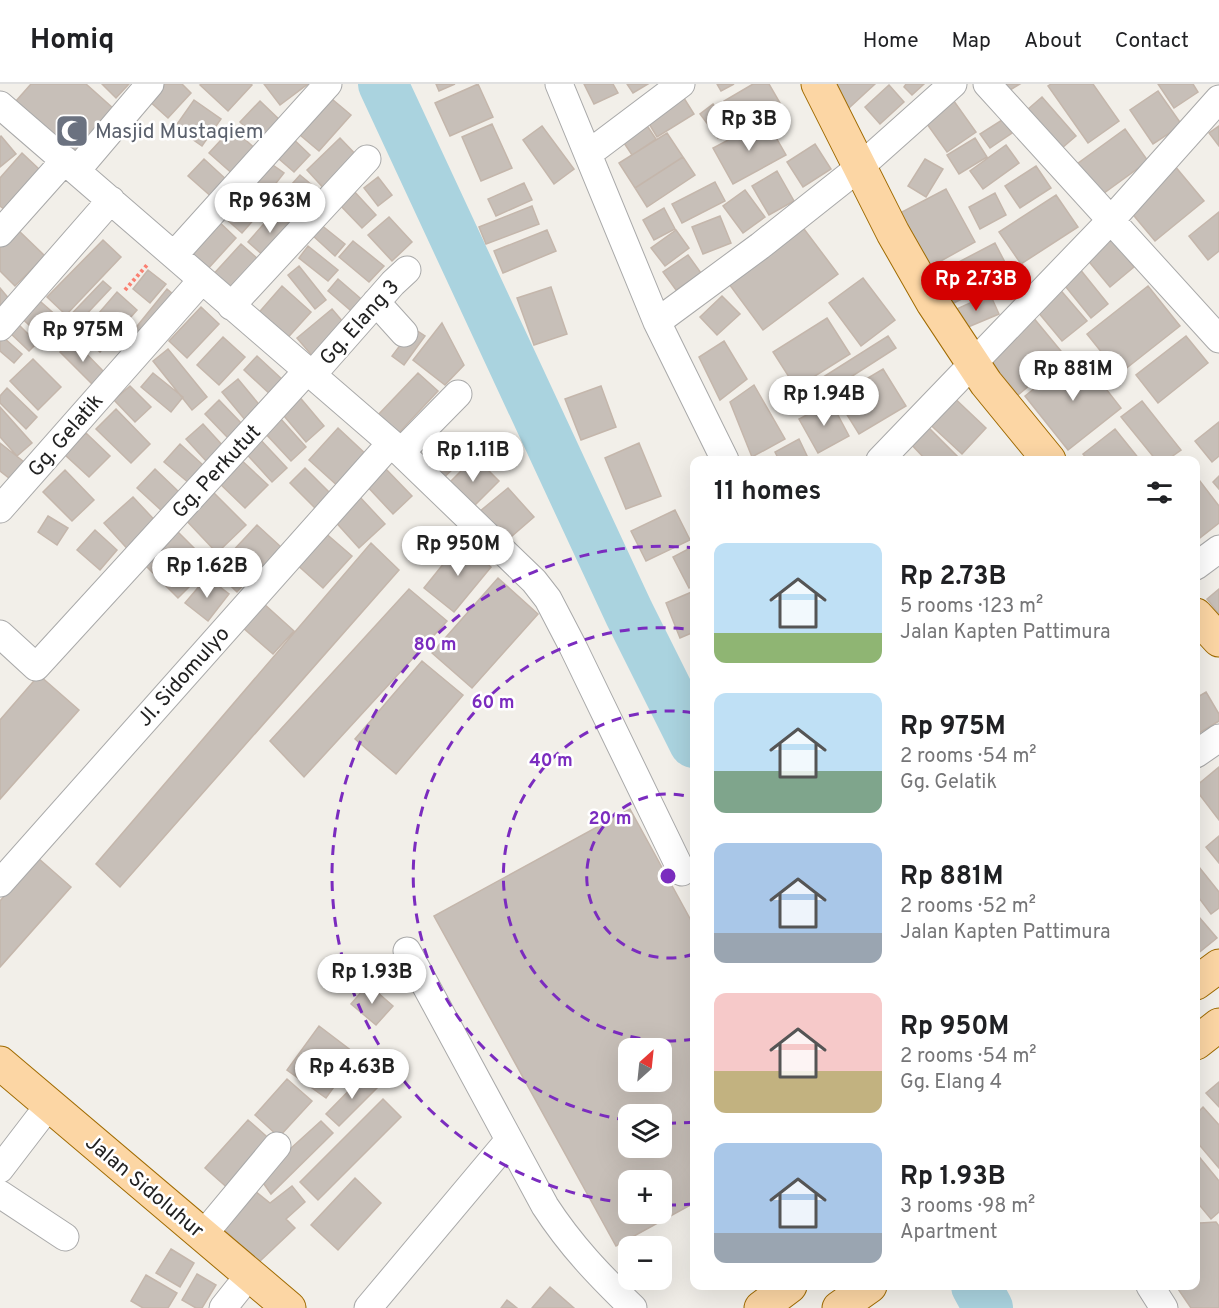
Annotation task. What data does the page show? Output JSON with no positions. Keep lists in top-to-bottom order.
{
  "streets": {
    "main road": ["Jalan Sidoluhur"],
    "street": [
      "Gg. Elang 3",
      "Gg. Gelatik",
      "Gg. Perkutut",
      "Jl. Sidomulyo"
    ]
  },
  "crossings": [
    ["Gg. Elang 3", "Gg. Perkutut"]
  ],
  "places": {
    "mosque": ["Masjid Mustaqiem"]
  },
  "north": "top right",
  "page": {
    "header": "Homiq",
    "nav": [
      "Home",
      "Map",
      "About",
      "Contact"
    ],
    "price": [
      "Rp 3B",
      "Rp 963M",
      "Rp 2.73B",
      "Rp 975M",
      "Rp 881M",
      "Rp 1.94B",
      "Rp 1.11B",
      "Rp 950M",
      "Rp 1.62B",
      "Rp 1.93B",
      "Rp 4.63B"
    ],
    "heading": "11 homes",
    "list": [
      {
        "name": "Rp 2.73B",
        "note": "5 rooms · 123 m² · Jalan Kapten Pattimura"
      },
      {
        "name": "Rp 975M",
        "note": "2 rooms · 54 m² · Gg. Gelatik"
      },
      {
        "name": "Rp 881M",
        "note": "2 rooms · 52 m² · Jalan Kapten Pattimura"
      },
      {
        "name": "Rp 950M",
        "note": "2 rooms · 54 m² · Gg. Elang 4"
      },
      {
        "name": "Rp 1.93B",
        "note": "3 rooms · 98 m² · Apartment"
      }
    ],
    "map_buttons": ["+", "−"]
  },
  "rings": [
    "80 m",
    "60 m",
    "40 m",
    "20 m"
  ]
}
